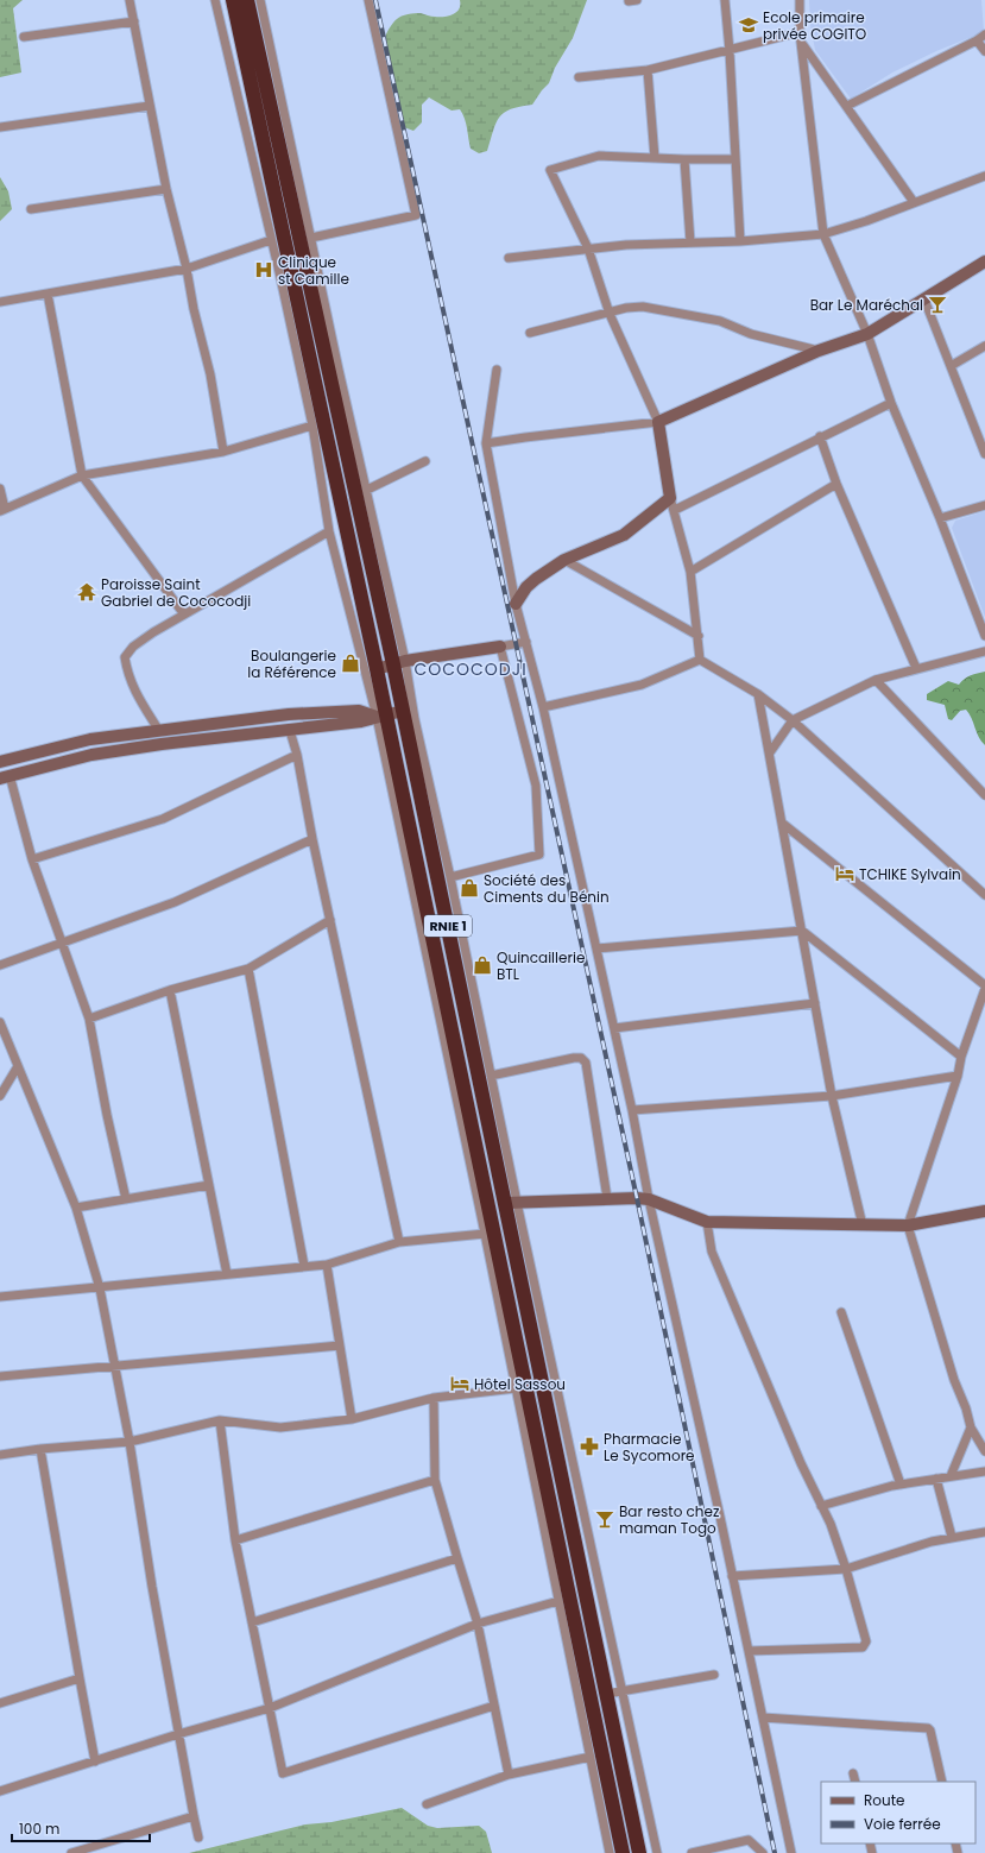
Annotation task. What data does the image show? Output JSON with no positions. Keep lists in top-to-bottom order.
{
  "streets": {
    "highway": ["RNIE 1"]
  },
  "districts": ["COCOCODJI"],
  "places": {
    "school or university": ["Ecole primaire privée COGITO"],
    "hospital": ["Clinique st Camille"],
    "bar": ["Bar Le Maréchal", "Bar resto chez maman Togo"],
    "temple": ["Paroisse Saint Gabriel de Cococodji"],
    "shop": ["Boulangerie la Référence", "Société des Ciments du Bénin", "Quincaillerie BTL"],
    "hotel": ["TCHIKE Sylvain", "Hôtel Sassou"],
    "pharmacy": ["Pharmacie Le Sycomore"]
  },
  "legend": ["Route", "Voie ferrée"],
  "scale_bar": "100 m"
}
